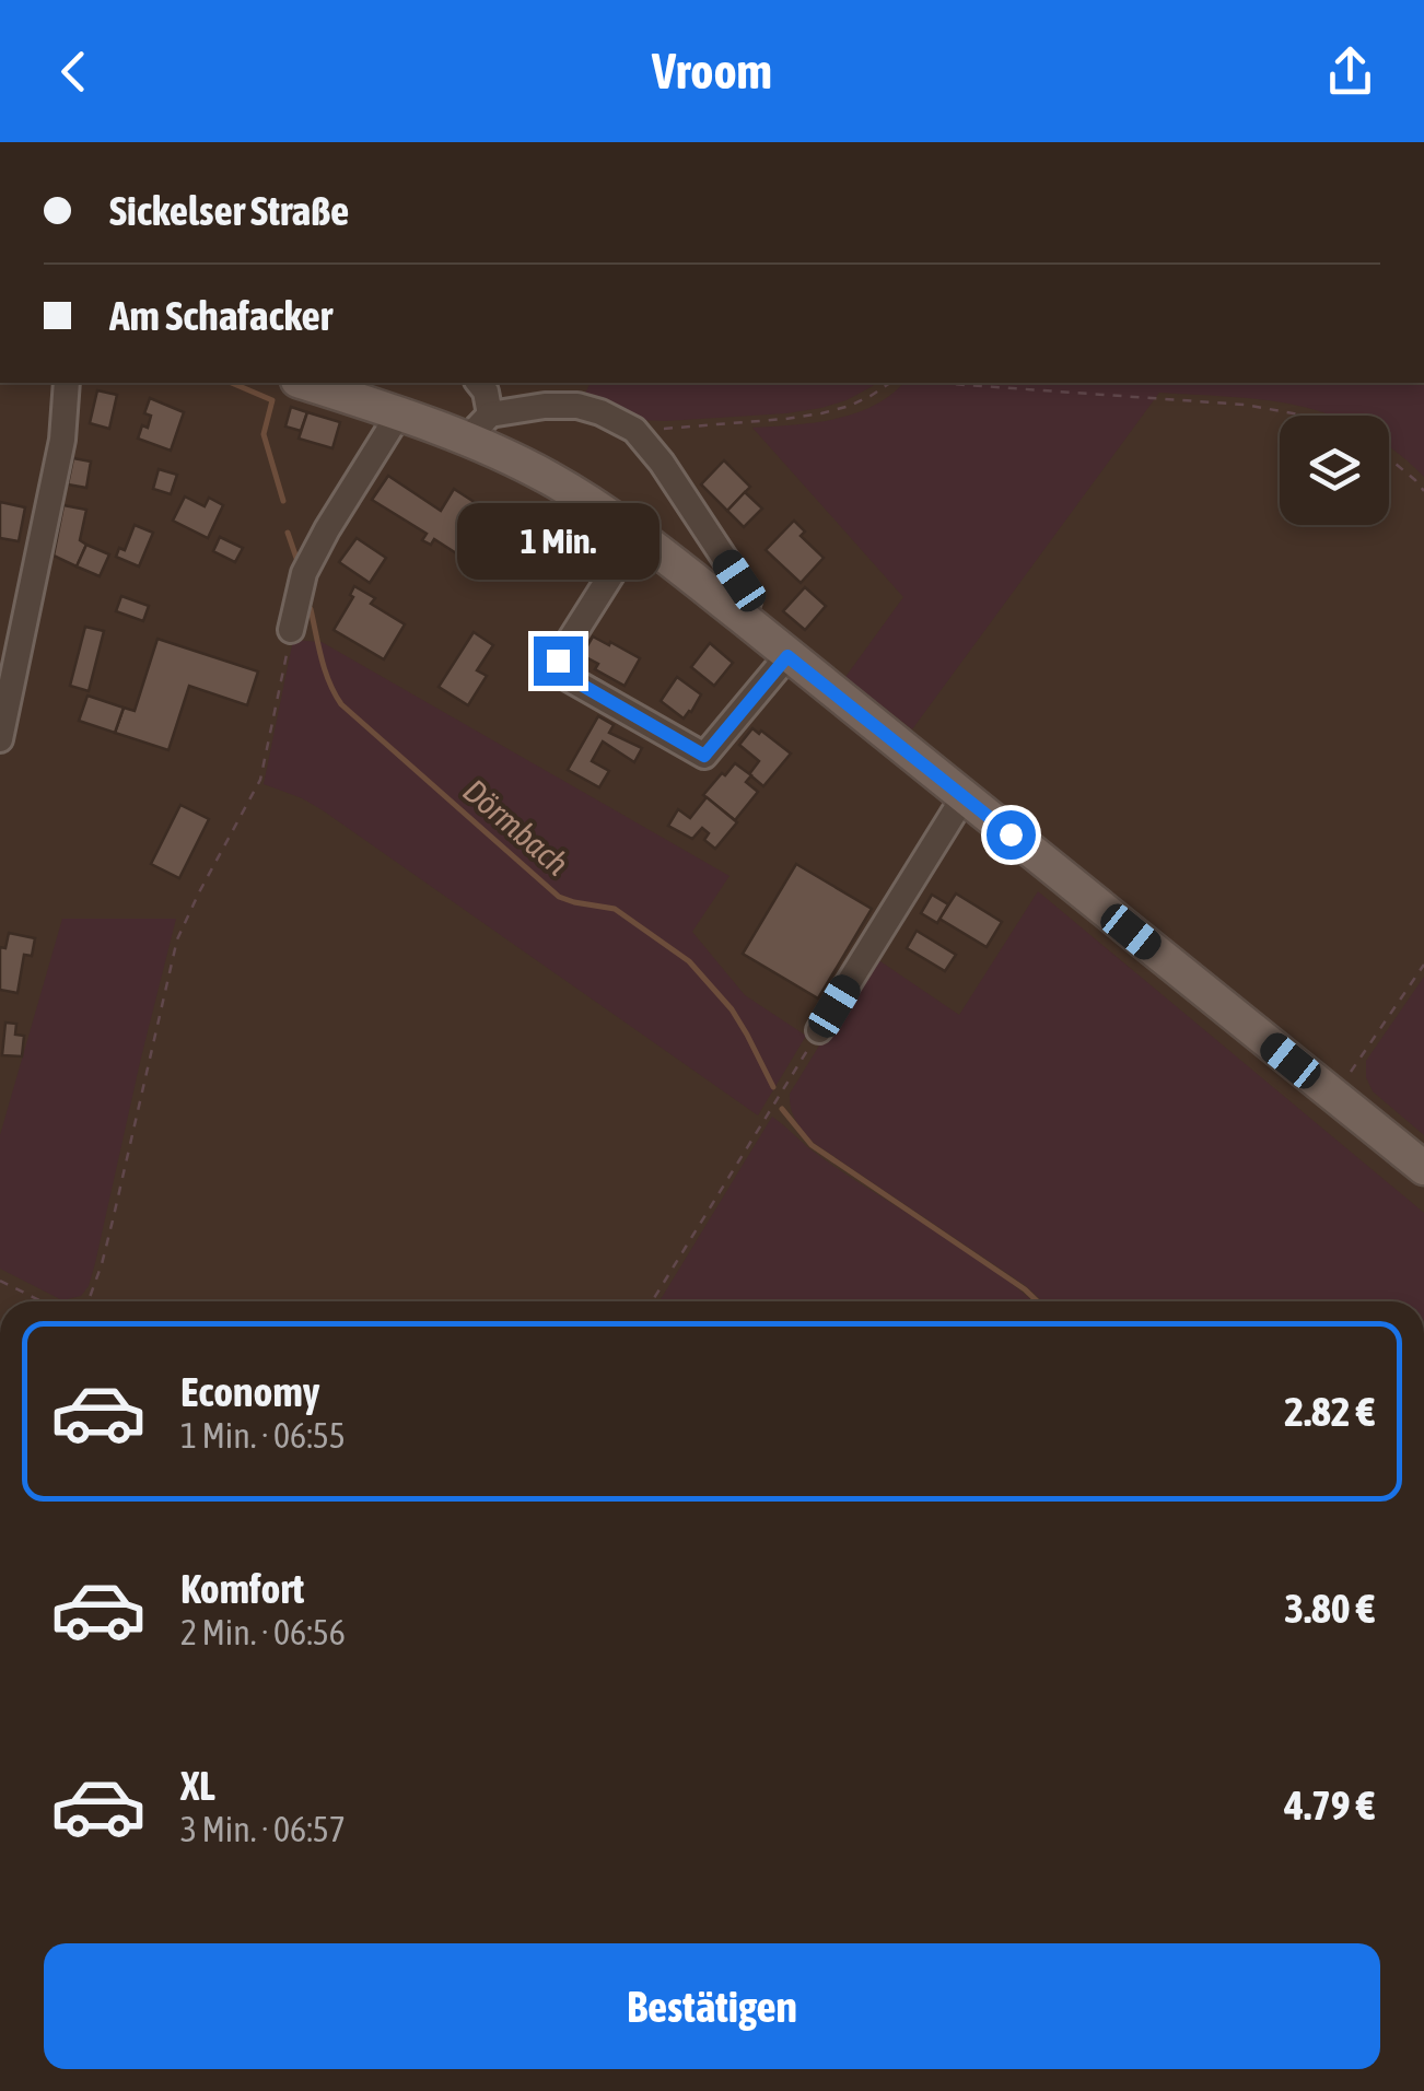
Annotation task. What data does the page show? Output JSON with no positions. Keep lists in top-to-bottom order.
{
  "water": ["Dörmbach"],
  "page": {
    "header": "Vroom",
    "banner": ["Sickelser Straße", "Am Schafacker"],
    "bubble": "1 Min.",
    "list": [
      {
        "name": "Economy",
        "note": "1 Min. · 06:55",
        "value": "2.82 €"
      },
      {
        "name": "Komfort",
        "note": "2 Min. · 06:56",
        "value": "3.80 €"
      },
      {
        "name": "XL",
        "note": "3 Min. · 06:57",
        "value": "4.79 €"
      }
    ],
    "buttons": "Bestätigen"
  }
}
